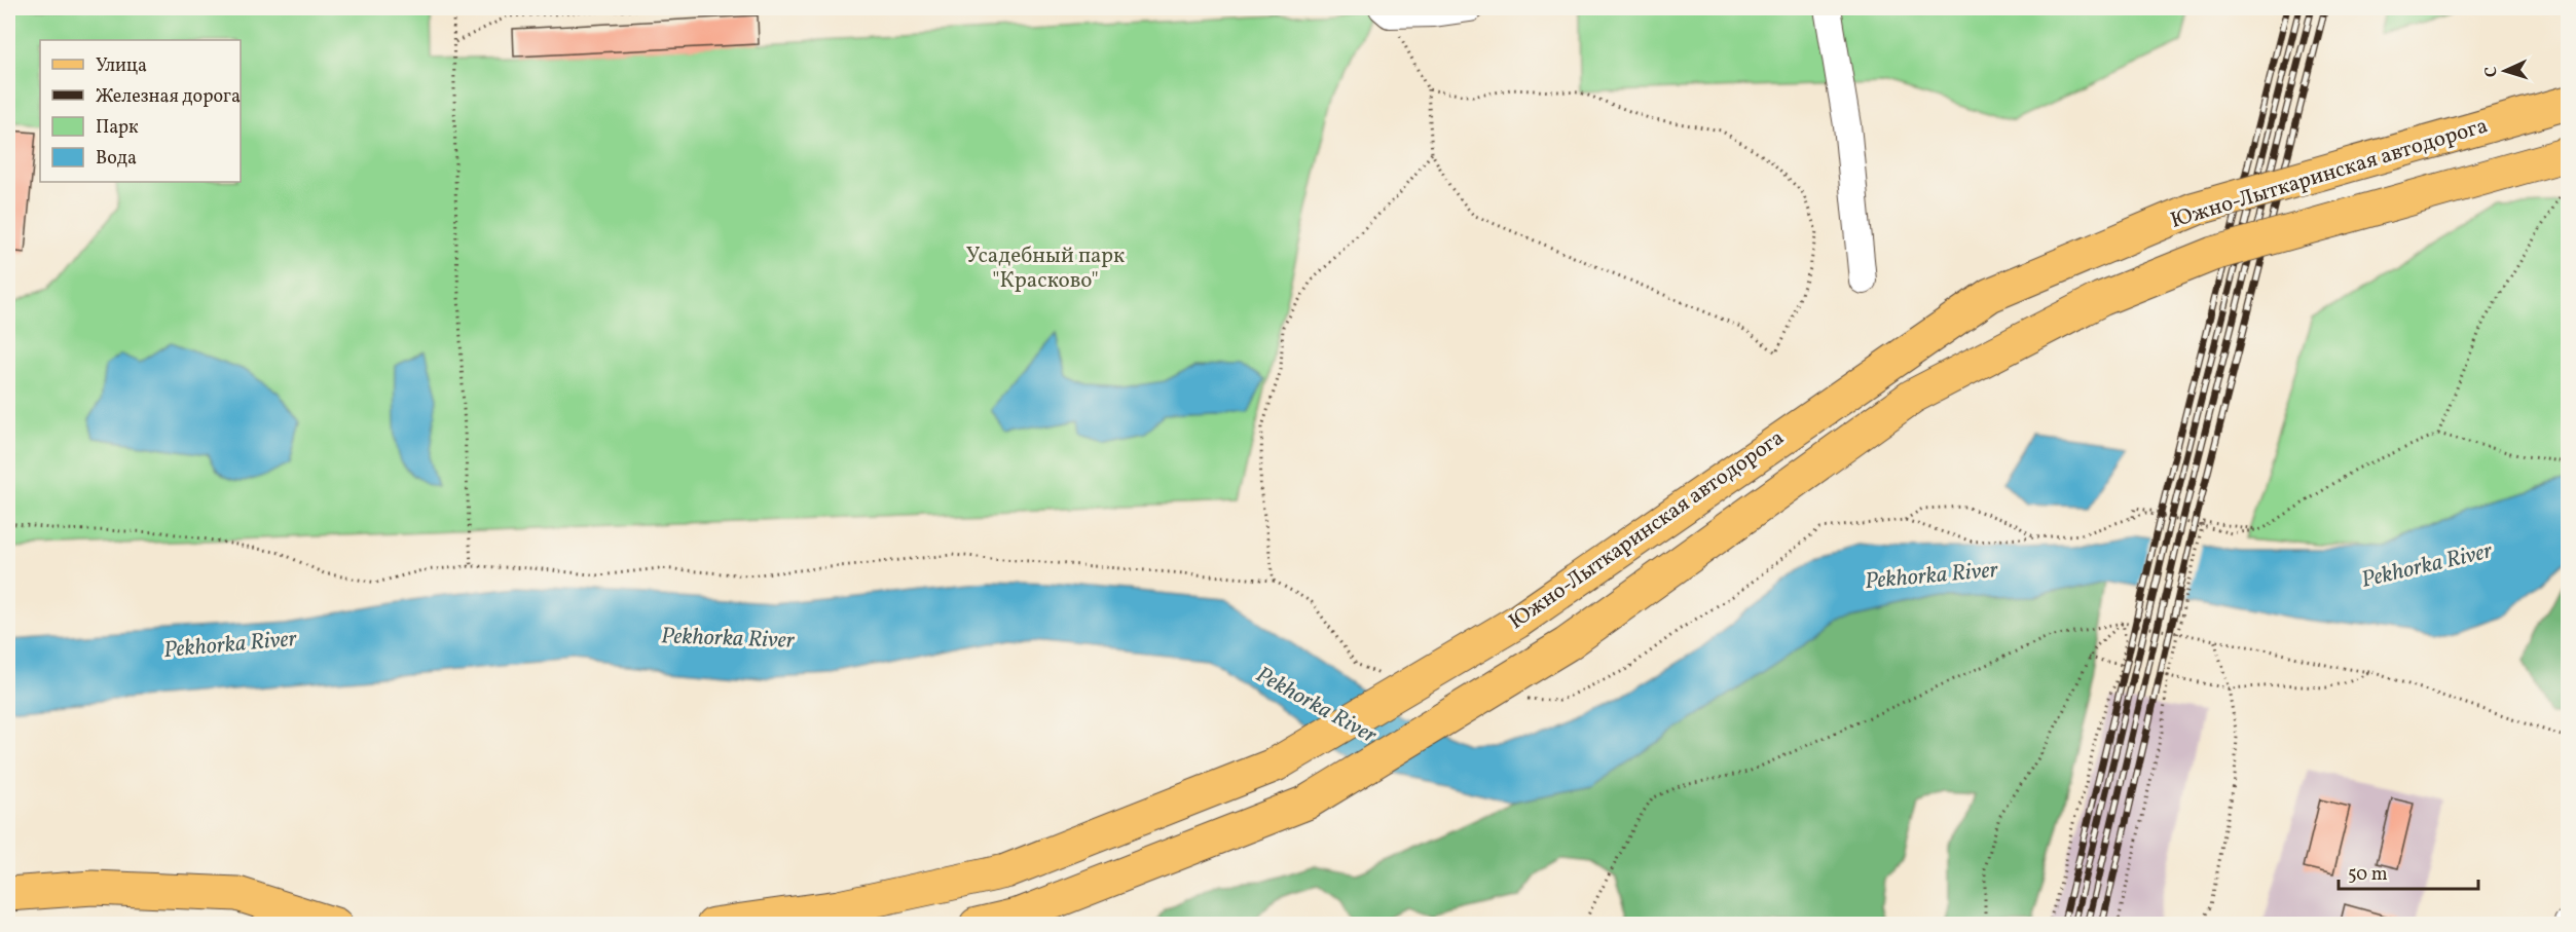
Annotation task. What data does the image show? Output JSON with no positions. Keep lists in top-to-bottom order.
{
  "streets": {
    "main road": ["Южно-Лыткаринская автодорога"]
  },
  "water": ["Pekhorka River"],
  "parks": ["Усадебный парк \"Красково\""],
  "legend": [
    "Улица",
    "Железная дорога",
    "Парк",
    "Вода"
  ],
  "scale_bar": "50 m",
  "north": "left"
}
